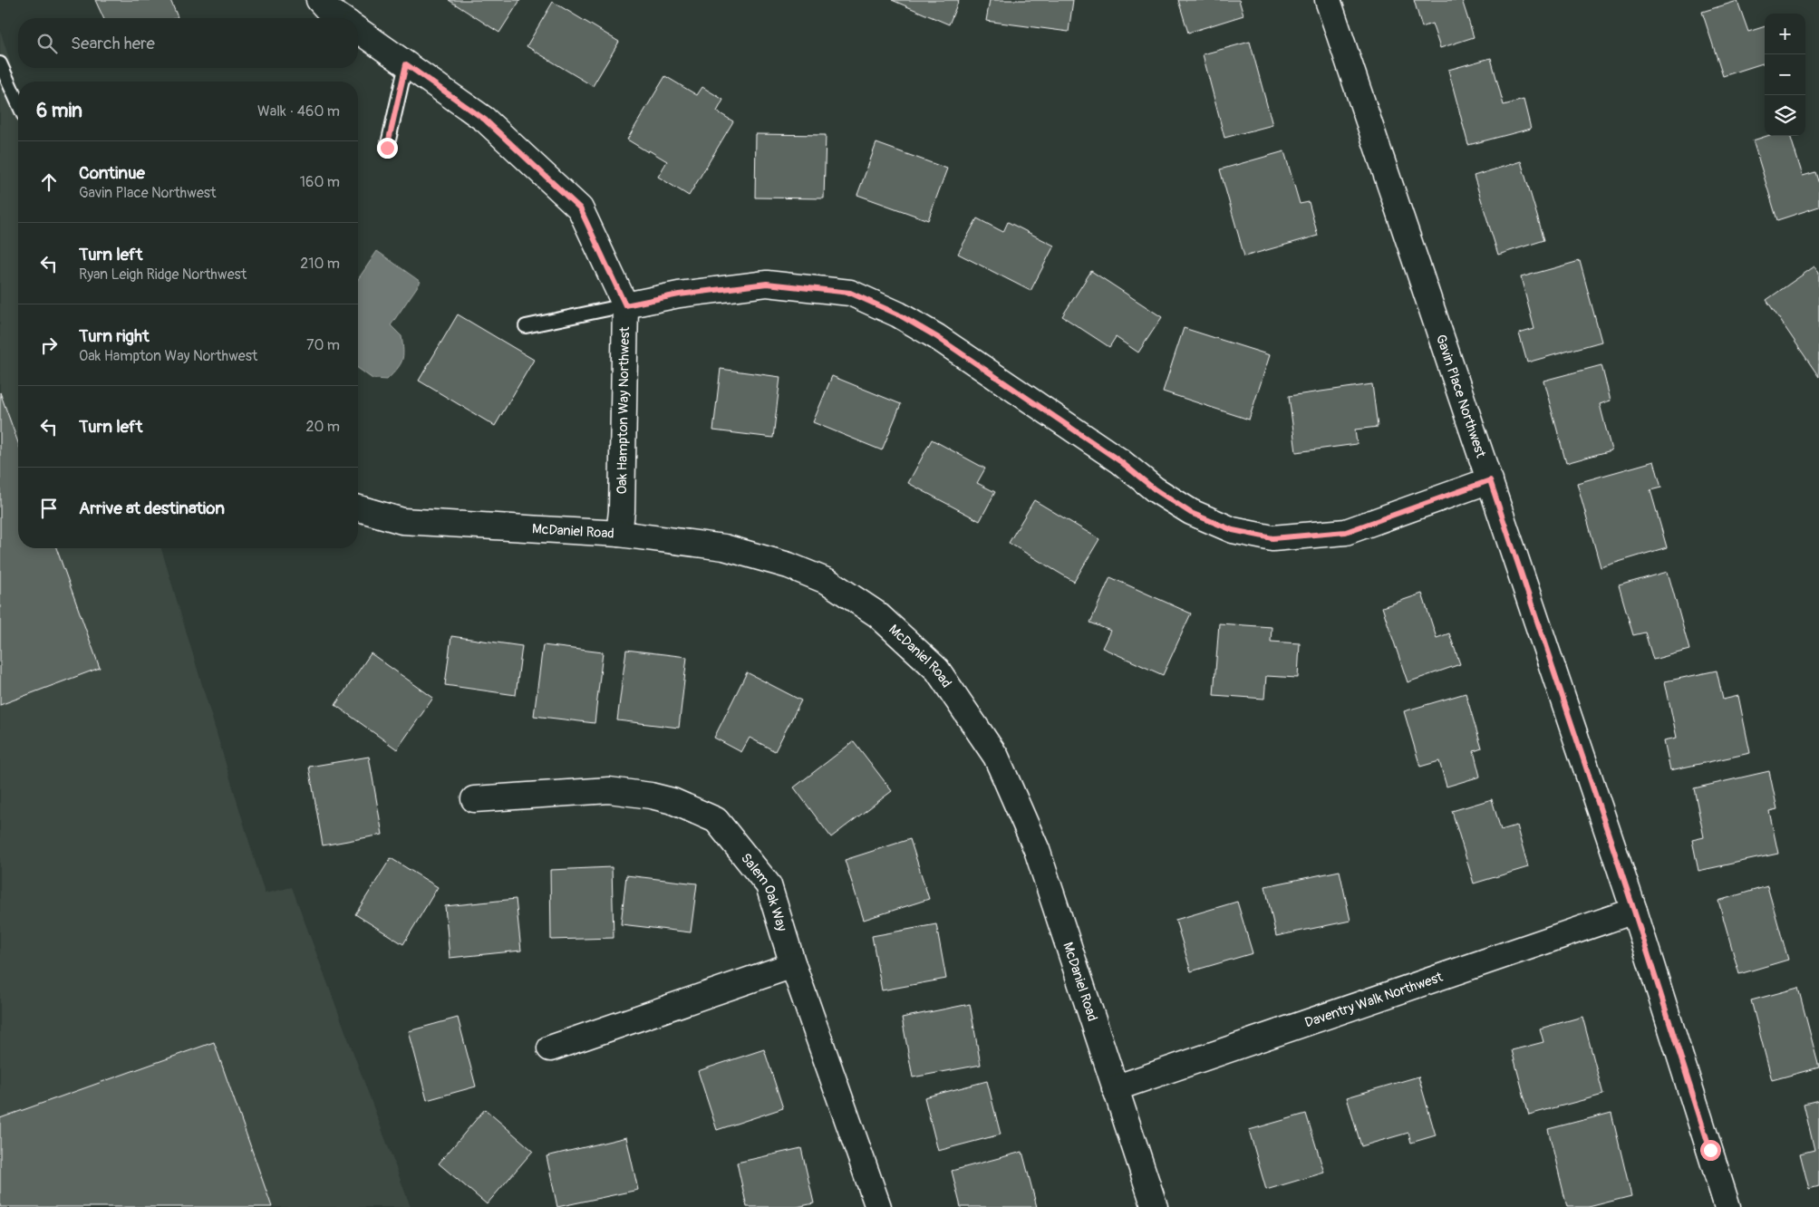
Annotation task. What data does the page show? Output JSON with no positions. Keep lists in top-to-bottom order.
{
  "streets": {
    "street": [
      "Gavin Place Northwest",
      "Oak Hampton Way Northwest",
      "McDaniel Road",
      "Salem Oak Way",
      "Daventry Walk Northwest"
    ]
  },
  "crossings": [
    ["Gavin Place Northwest", "Daventry Walk Northwest"],
    ["Oak Hampton Way Northwest", "McDaniel Road"],
    ["McDaniel Road", "Daventry Walk Northwest"]
  ],
  "page": {
    "map_buttons": ["+", "−"],
    "search": "Search here",
    "heading": ["6 min", "Walk · 460 m"],
    "list": [
      ["Continue", "Gavin Place Northwest", "160 m"],
      ["Turn left", "Ryan Leigh Ridge Northwest", "210 m"],
      ["Turn right", "Oak Hampton Way Northwest", "70 m"],
      ["Turn left", "20 m"],
      "Arrive at destination"
    ]
  }
}
